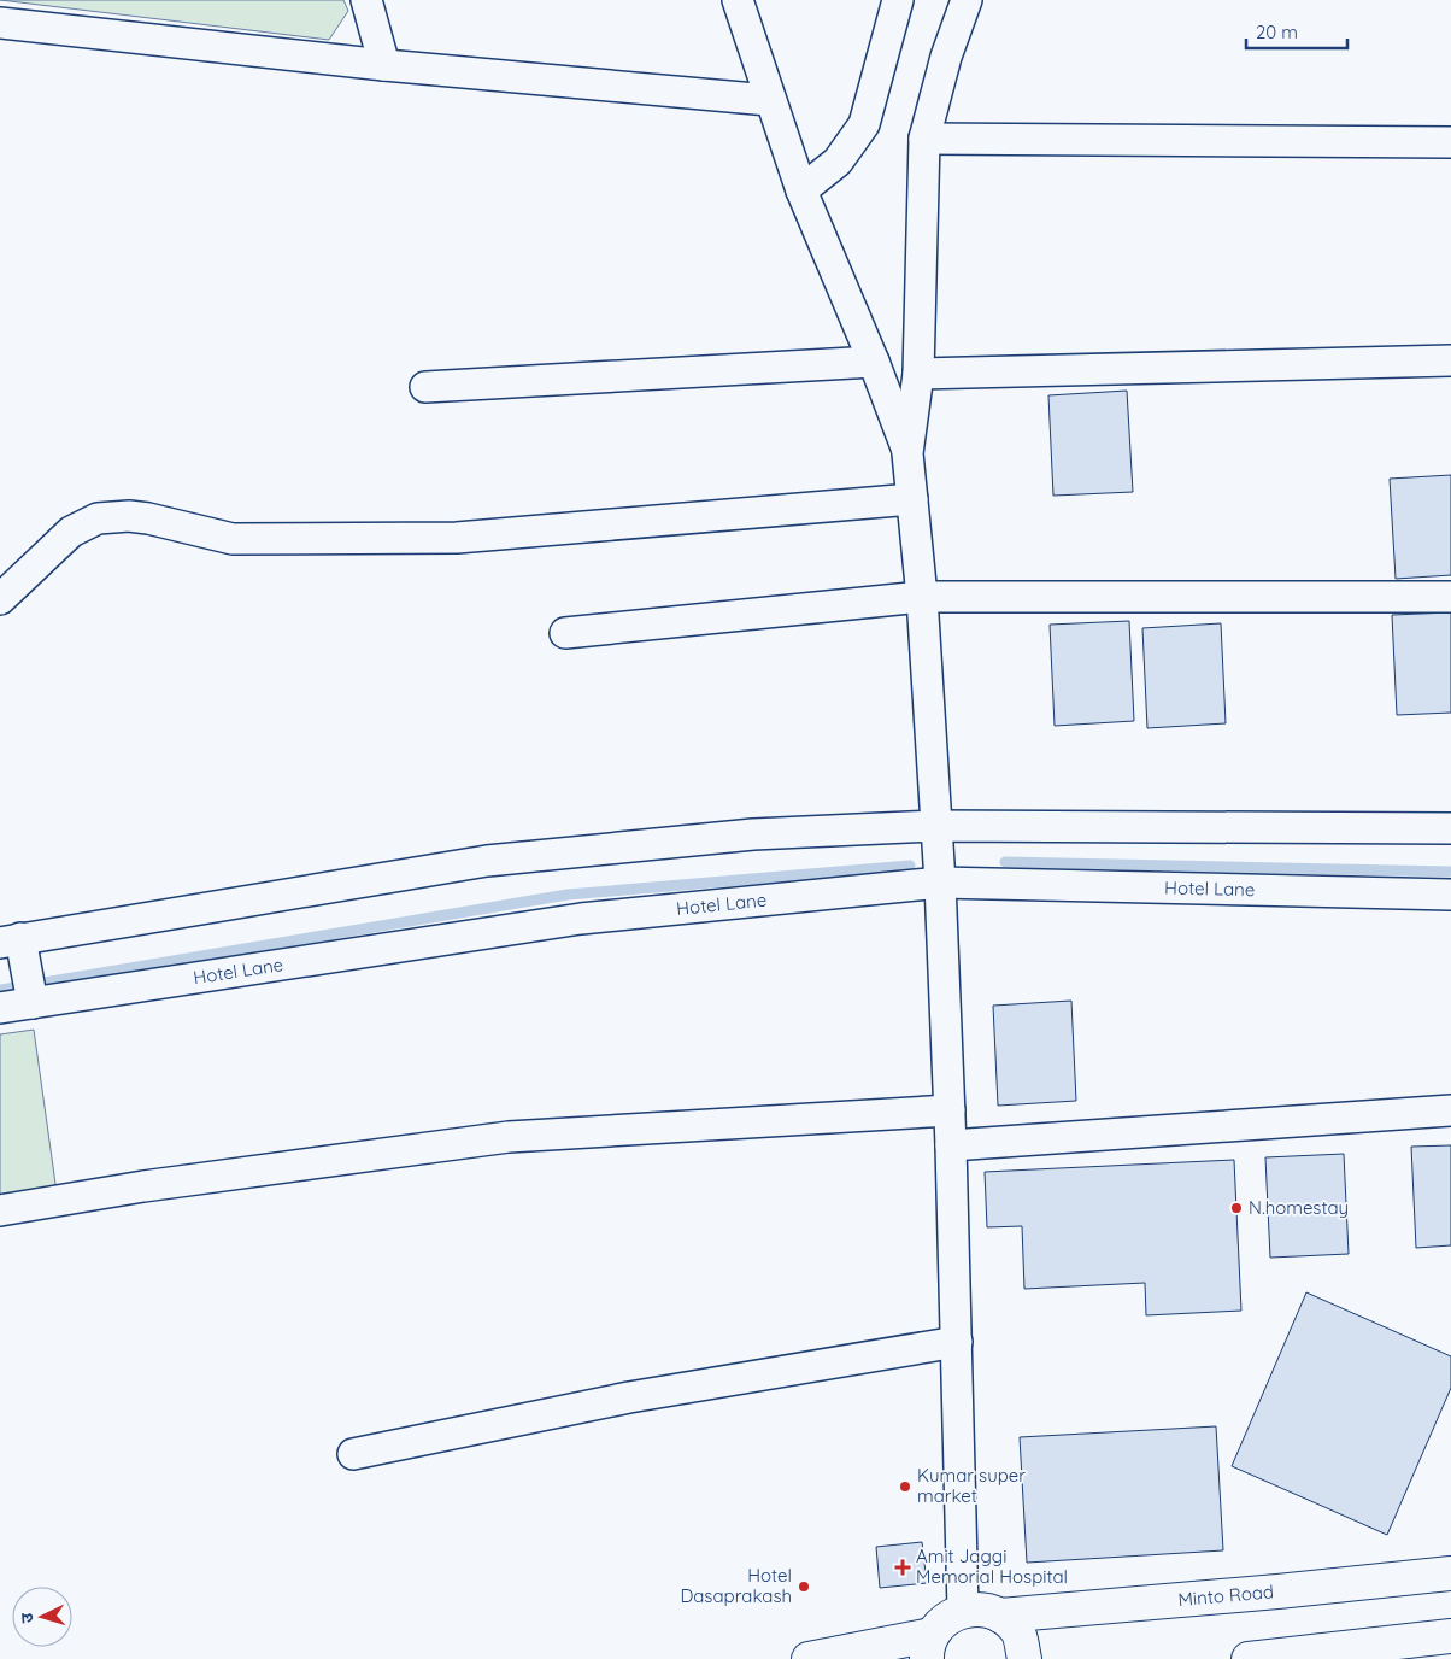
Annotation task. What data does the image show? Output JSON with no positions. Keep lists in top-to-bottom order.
{
  "streets": {
    "street": ["Hotel Lane", "Minto Road"]
  },
  "places": {
    "other": ["N.homestay", "Kumar super market", "Hotel Dasaprakash"],
    "health": ["Amit Jaggi Memorial Hospital"]
  },
  "scale_bar": "20 m",
  "north": "left"
}
